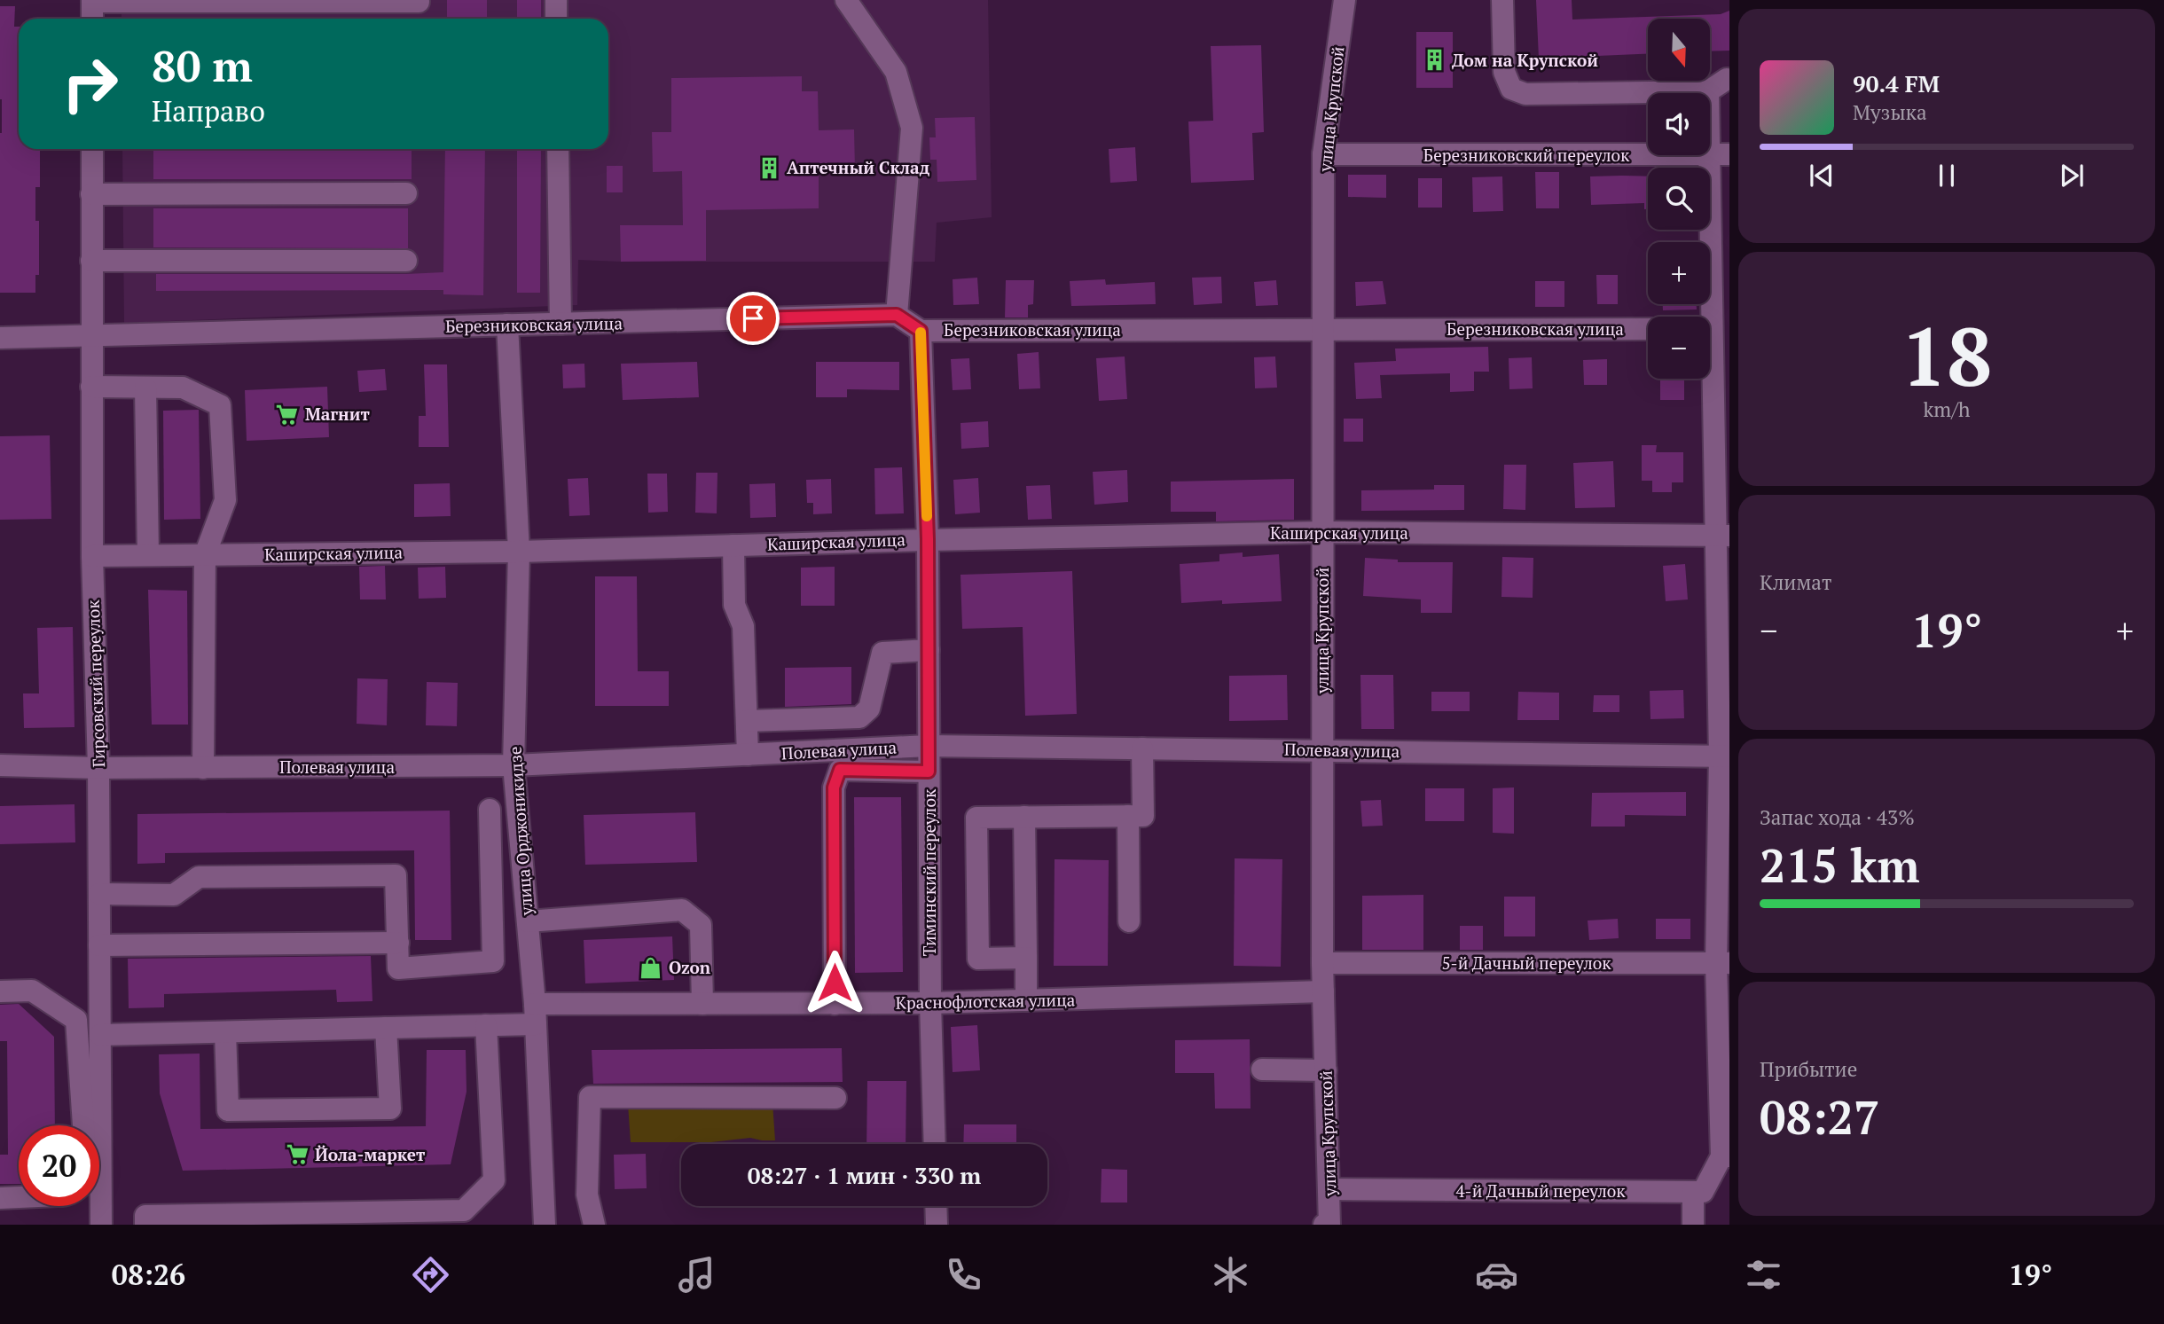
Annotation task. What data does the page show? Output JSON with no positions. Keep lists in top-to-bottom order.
{
  "streets": {
    "street": [
      "улица Крупской",
      "Березниковский переулок",
      "Березниковская улица",
      "Каширская улица",
      "Гирсовский переулок",
      "Полевая улица",
      "улица Орджоникидзе",
      "Тиминский переулок",
      "5-й Дачный переулок",
      "Краснофлотская улица",
      "4-й Дачный переулок"
    ]
  },
  "crossings": [
    ["улица Крупской", "Березниковский переулок"],
    ["улица Крупской", "Березниковская улица"],
    ["улица Крупской", "Каширская улица"],
    ["улица Крупской", "Полевая улица"],
    ["улица Крупской", "5-й Дачный переулок"],
    ["улица Крупской", "Краснофлотская улица"],
    ["улица Крупской", "4-й Дачный переулок"],
    ["Березниковская улица", "Гирсовский переулок"],
    ["Березниковская улица", "улица Орджоникидзе"],
    ["Березниковская улица", "Тиминский переулок"],
    ["Каширская улица", "Гирсовский переулок"],
    ["Каширская улица", "улица Орджоникидзе"],
    ["Каширская улица", "Тиминский переулок"],
    ["Гирсовский переулок", "Полевая улица"],
    ["Гирсовский переулок", "Краснофлотская улица"],
    ["Полевая улица", "улица Орджоникидзе"],
    ["Полевая улица", "Тиминский переулок"],
    ["улица Орджоникидзе", "Краснофлотская улица"],
    ["Тиминский переулок", "Краснофлотская улица"]
  ],
  "places": {
    "building": ["Дом на Крупской", "Аптечный Склад"],
    "supermarket": ["Магнит", "Йола-маркет"],
    "shop": ["Ozon"]
  },
  "north": "bottom",
  "page": {
    "map_buttons": ["+", "−"],
    "turn": ["80 m", "Направо"],
    "song": ["90.4 FM", "Музыка"],
    "tile": [
      ["18", "km/h"],
      "Климат",
      ["Запас хода · 43%", "215 km"],
      ["Прибытие", "08:27"]
    ],
    "heat": ["−", "19°", "+"],
    "limit": "20",
    "trip": "08:27 · 1 мин · 330 m",
    "tabs": ["08:26", "19°"]
  }
}
